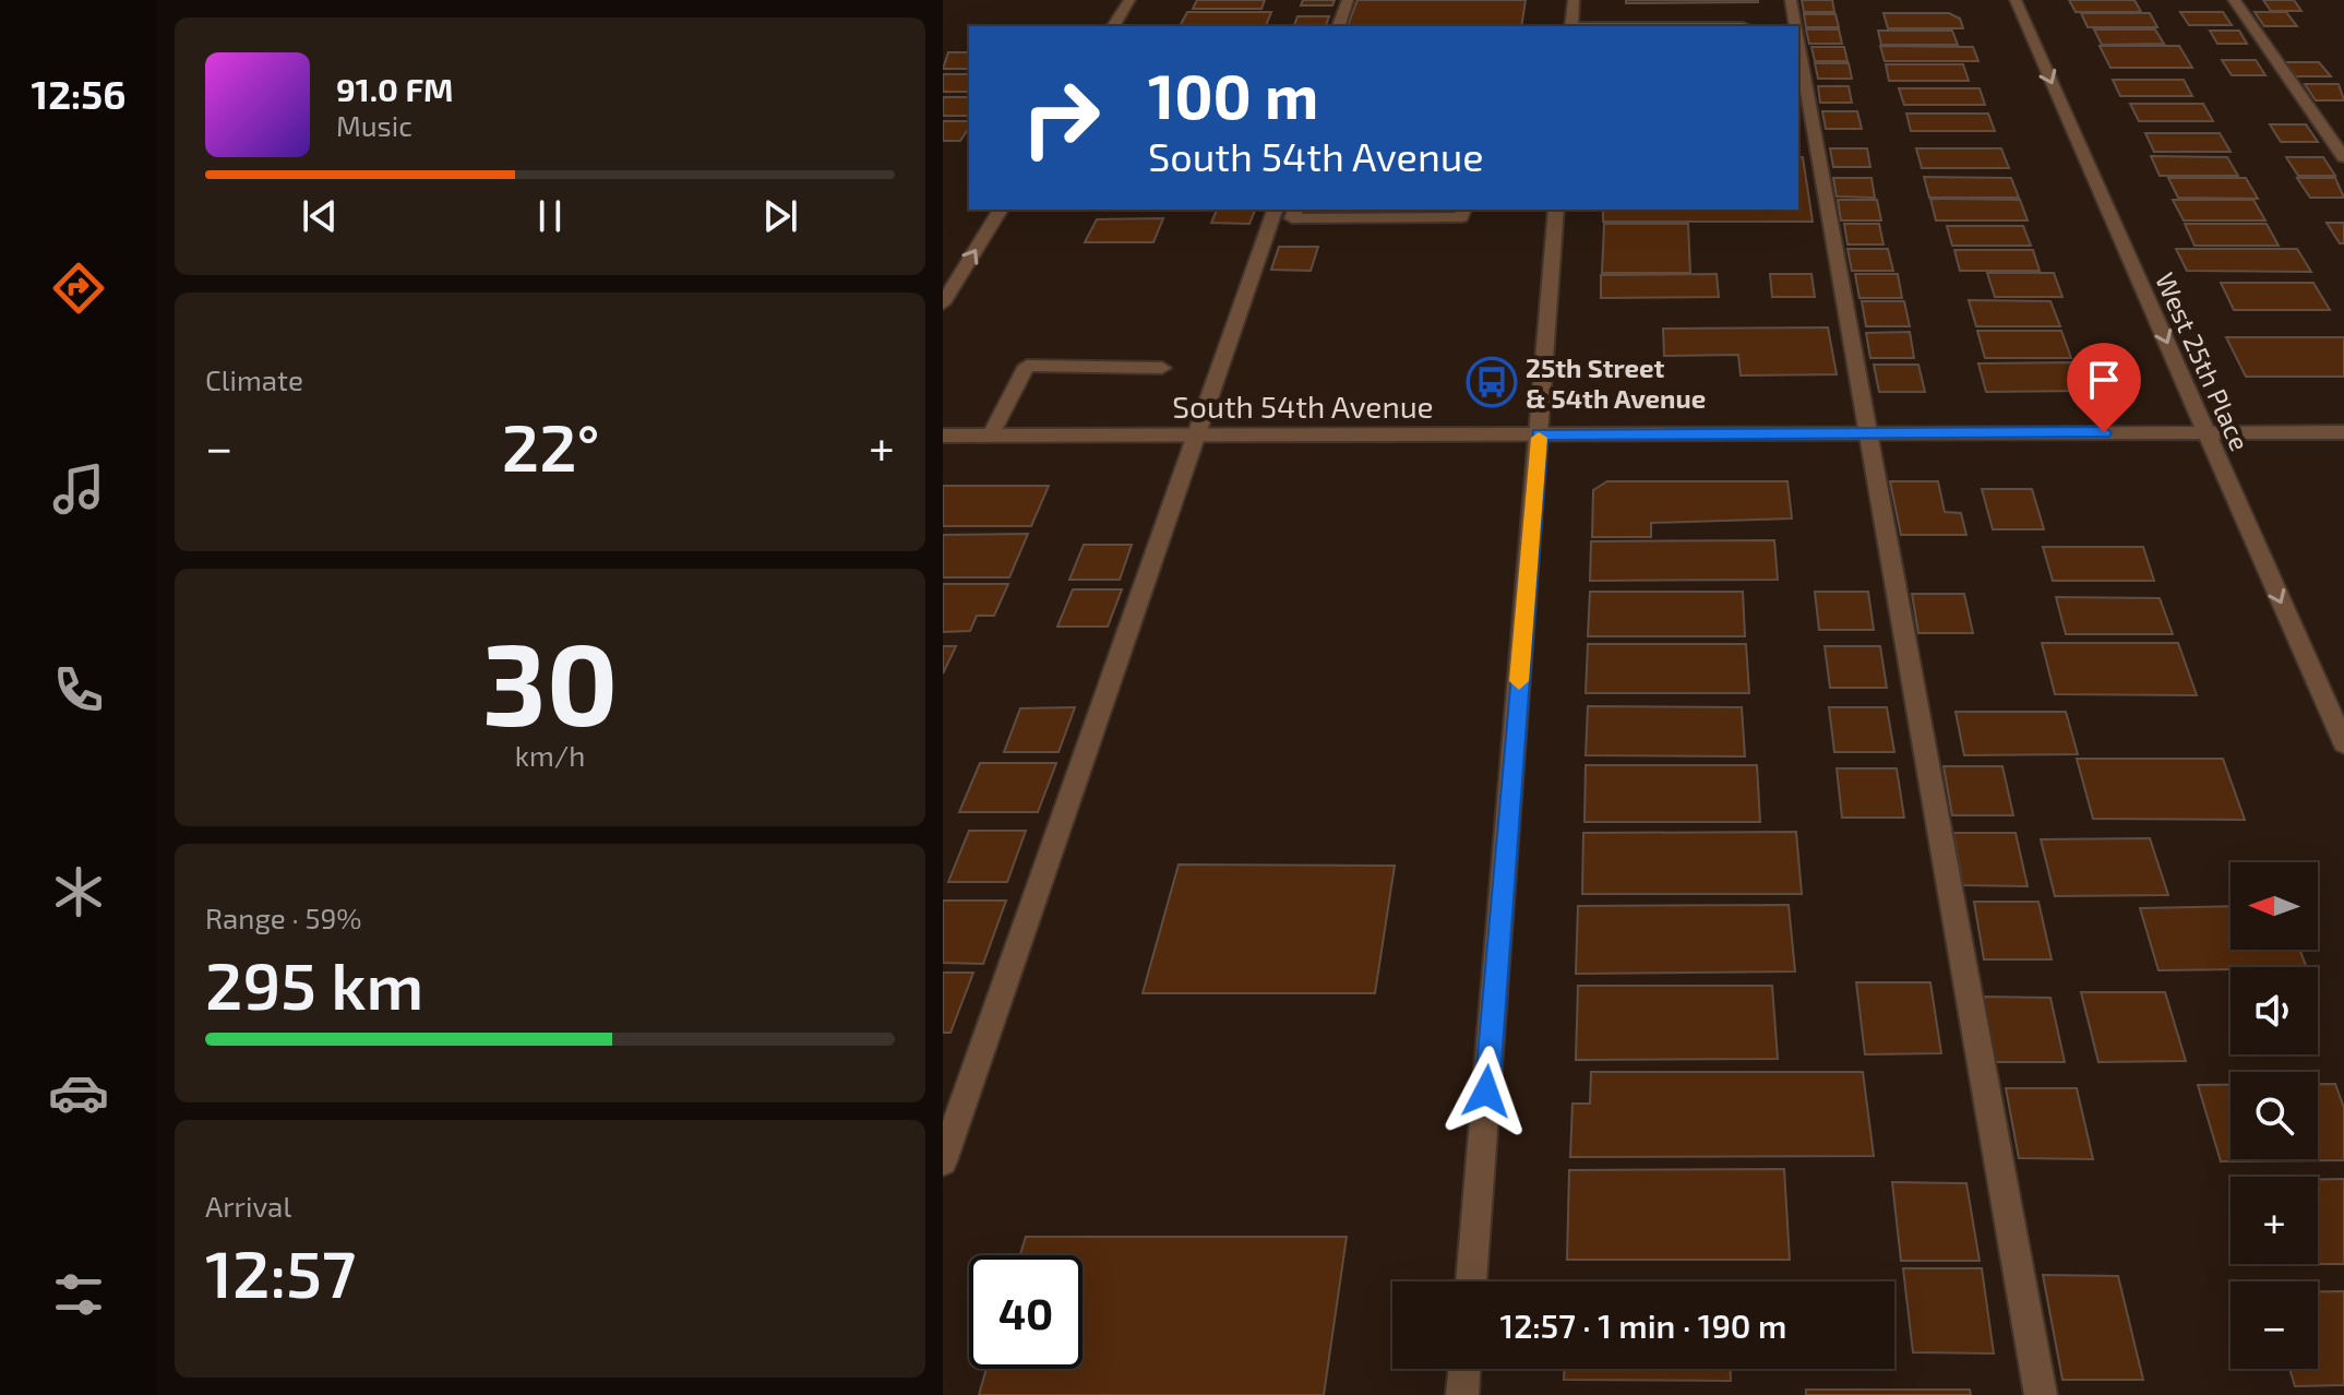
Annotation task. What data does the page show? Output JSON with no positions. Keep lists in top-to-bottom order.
{
  "streets": {
    "street": ["West 25th Place", "South 54th Avenue"]
  },
  "crossings": [
    ["West 25th Place", "South 54th Avenue"]
  ],
  "one_way": ["West 25th Place"],
  "places": {
    "bus stop": ["25th Street & 54th Avenue"]
  },
  "north": "left",
  "page": {
    "tabs": "12:56",
    "turn": ["100 m", "South 54th Avenue"],
    "song": ["91.0 FM", "Music"],
    "tile": [
      "Climate",
      ["30", "km/h"],
      ["Range · 59%", "295 km"],
      ["Arrival", "12:57"]
    ],
    "heat": ["−", "22°", "+"],
    "map_buttons": ["+", "−"],
    "limit": "40",
    "trip": "12:57 · 1 min · 190 m"
  }
}
